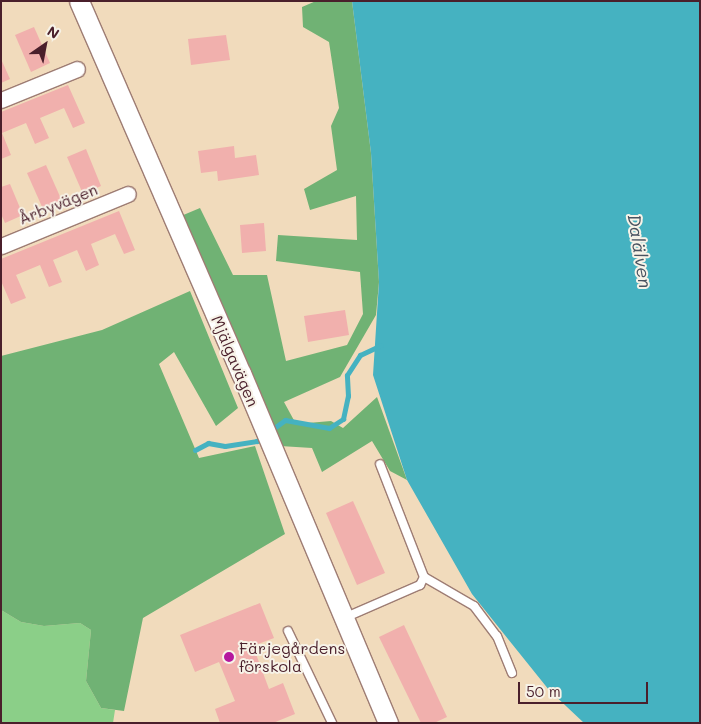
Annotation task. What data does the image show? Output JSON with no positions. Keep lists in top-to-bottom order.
{
  "streets": {
    "street": ["Årbyvägen", "Mjälgavägen"]
  },
  "water": ["Dalälven"],
  "places": ["Färjegårdens förskola"],
  "scale_bar": "50 m",
  "north": "top right"
}
